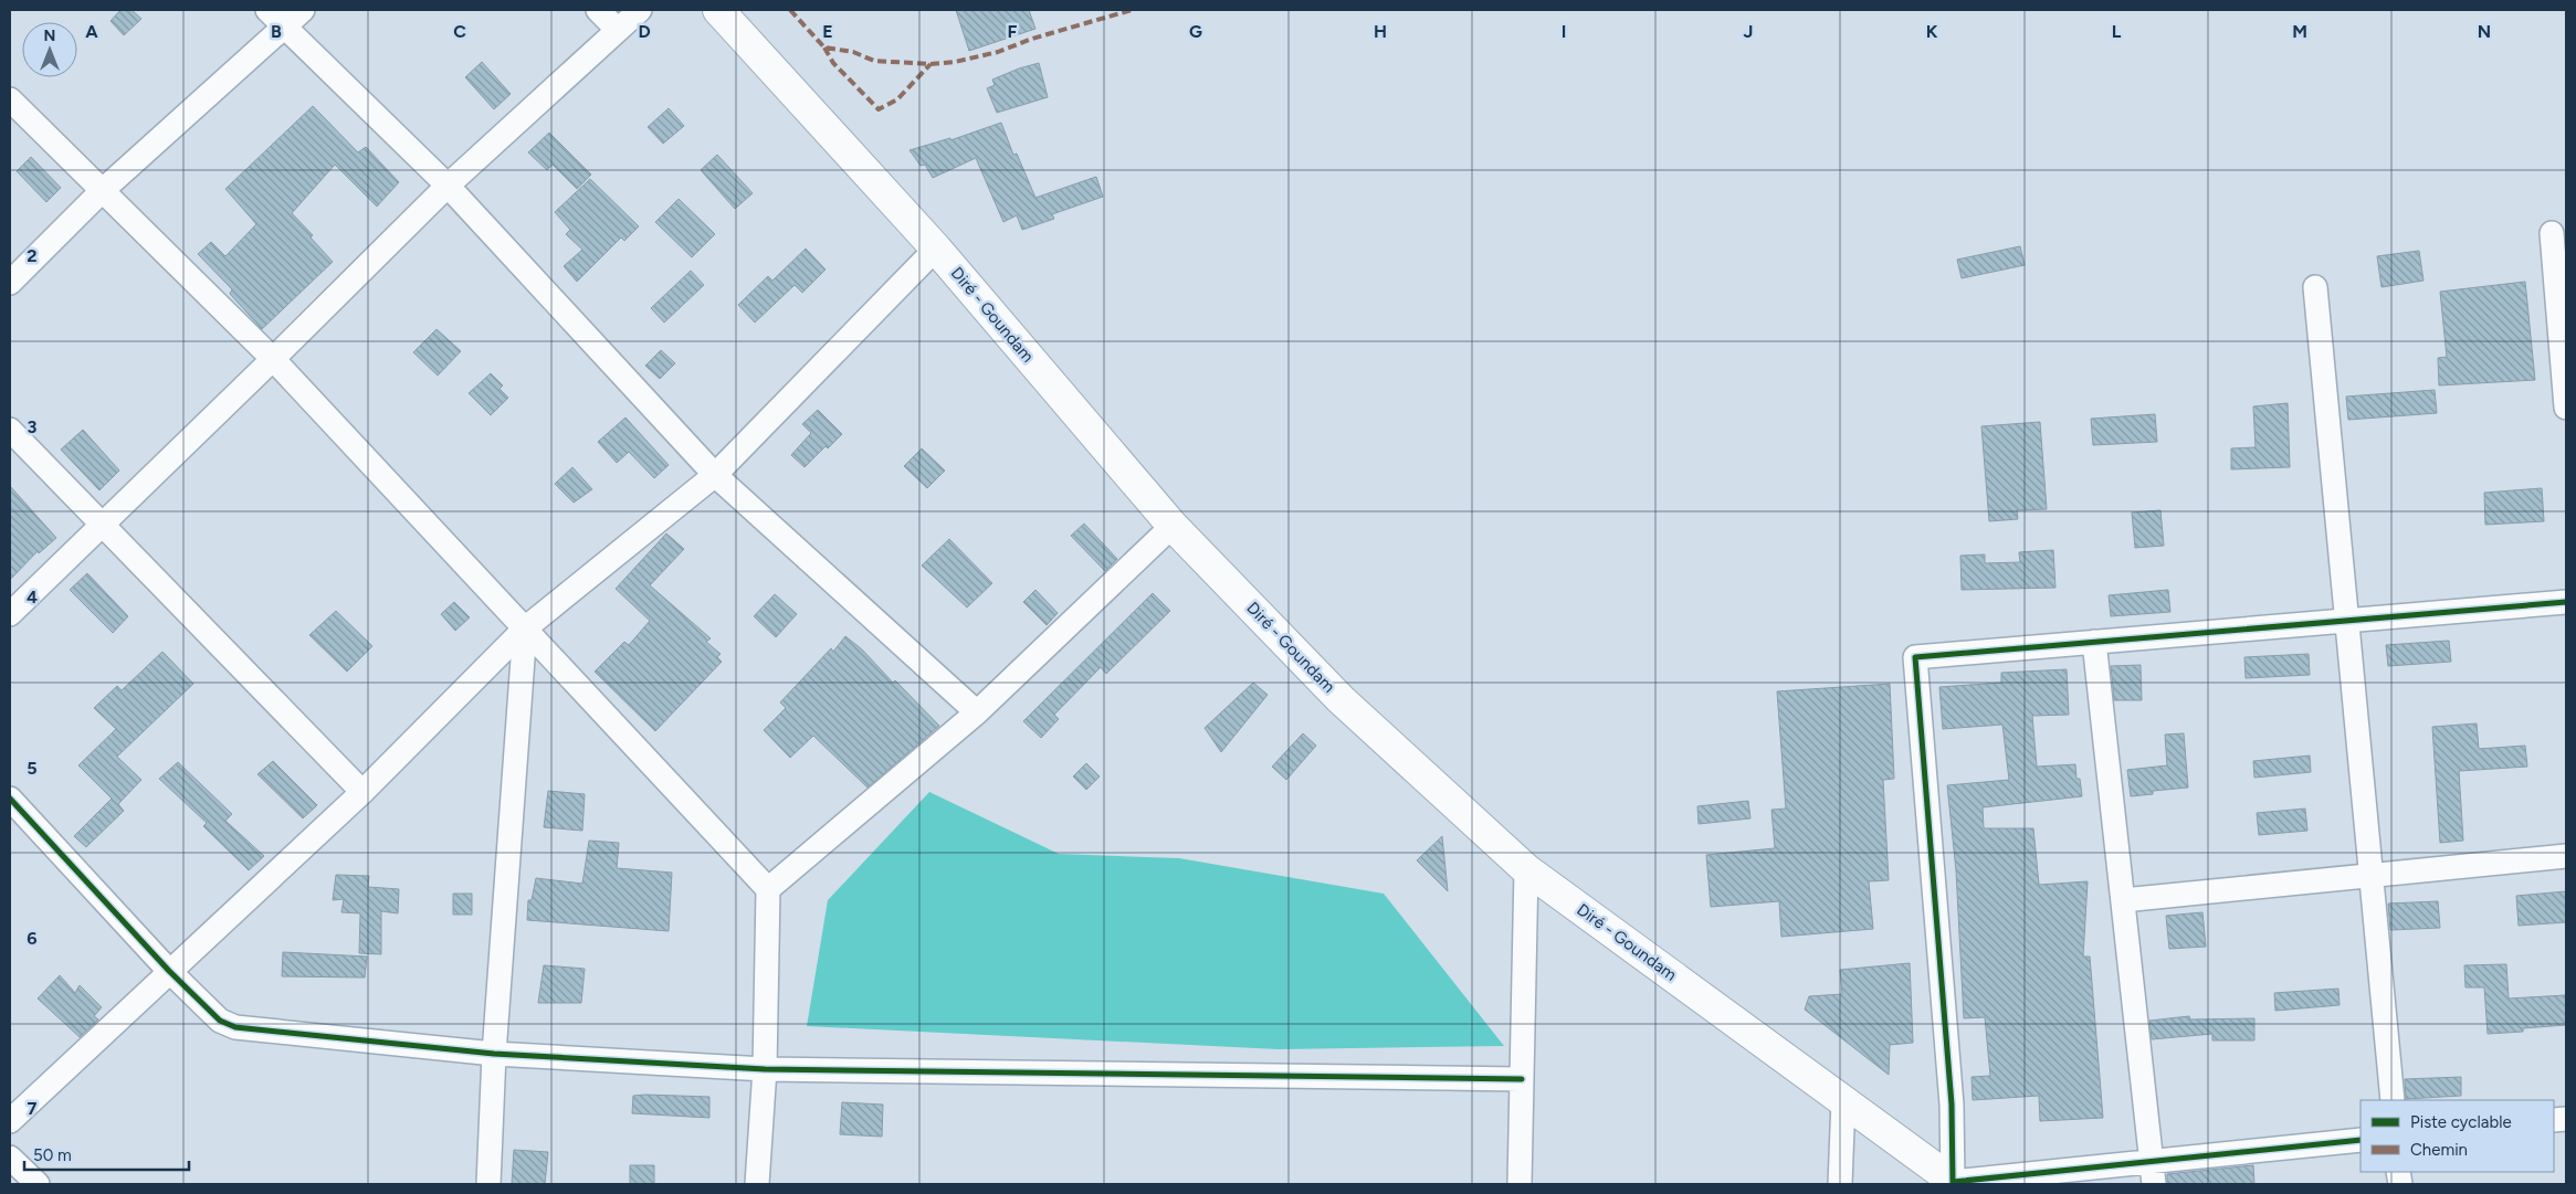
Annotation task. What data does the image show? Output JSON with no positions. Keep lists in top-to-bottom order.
{
  "streets": {
    "main road": ["Diré - Goundam"]
  },
  "legend": ["Piste cyclable", "Chemin"],
  "scale_bar": "50 m",
  "north": "top",
  "grid": {
    "columns": [
      "A",
      "B",
      "C",
      "D",
      "E",
      "F",
      "G",
      "H",
      "I",
      "J",
      "K",
      "L",
      "M",
      "N"
    ],
    "rows": [
      "2",
      "3",
      "4",
      "5",
      "6",
      "7"
    ]
  }
}
